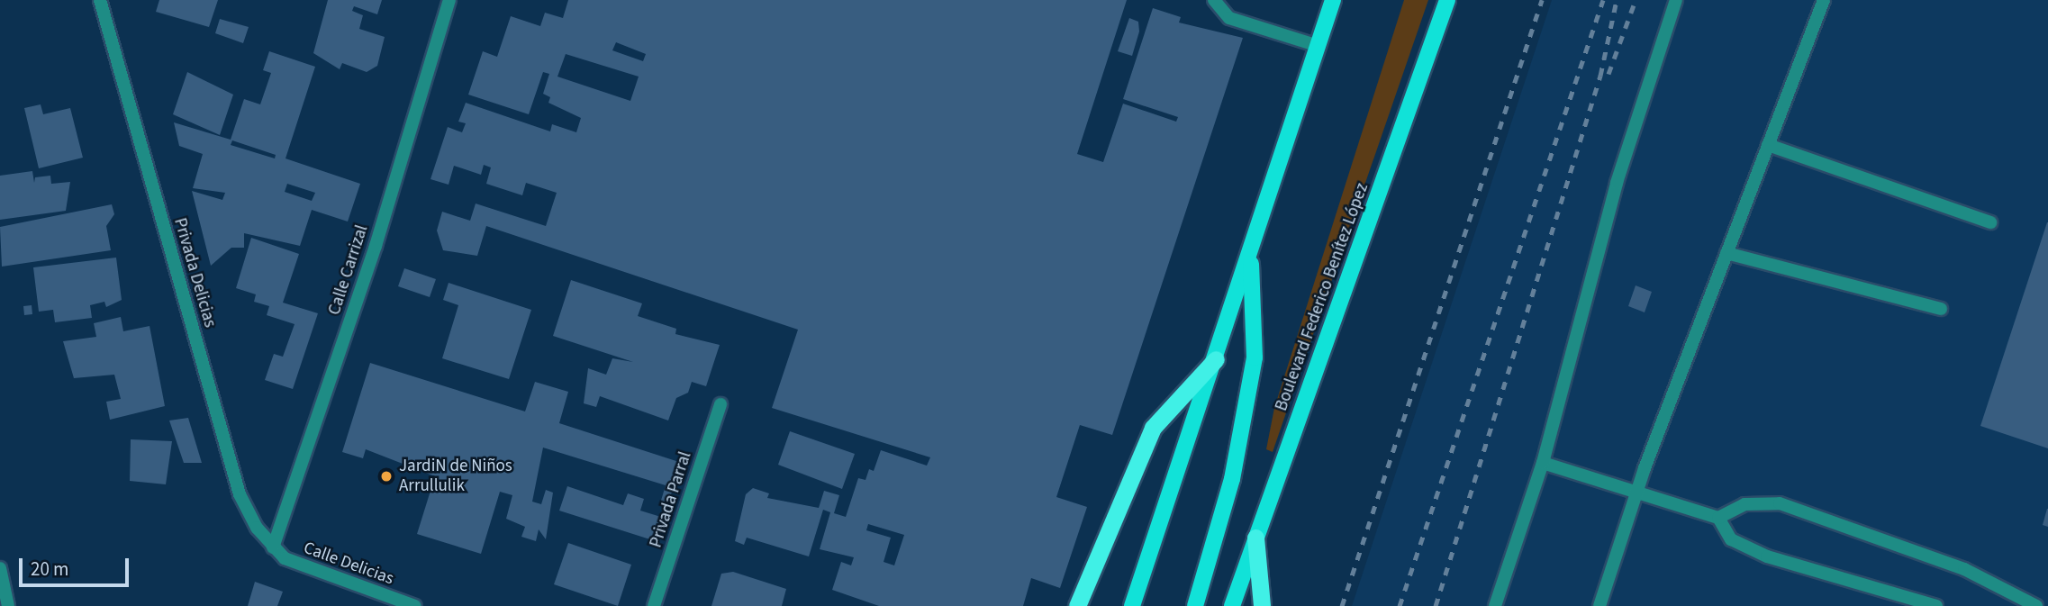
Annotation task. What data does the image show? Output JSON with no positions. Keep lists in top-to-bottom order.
{
  "streets": {
    "main road": ["Boulevard Federico Benítez López"],
    "street": [
      "Calle Carrizal",
      "Privada Delicias",
      "Privada Parral",
      "Calle Delicias"
    ]
  },
  "crossings": [
    ["Calle Carrizal", "Privada Delicias"],
    ["Calle Carrizal", "Calle Delicias"],
    ["Privada Delicias", "Calle Delicias"]
  ],
  "places": ["JardiN de Niños Arrullulik"],
  "scale_bar": "20 m"
}
